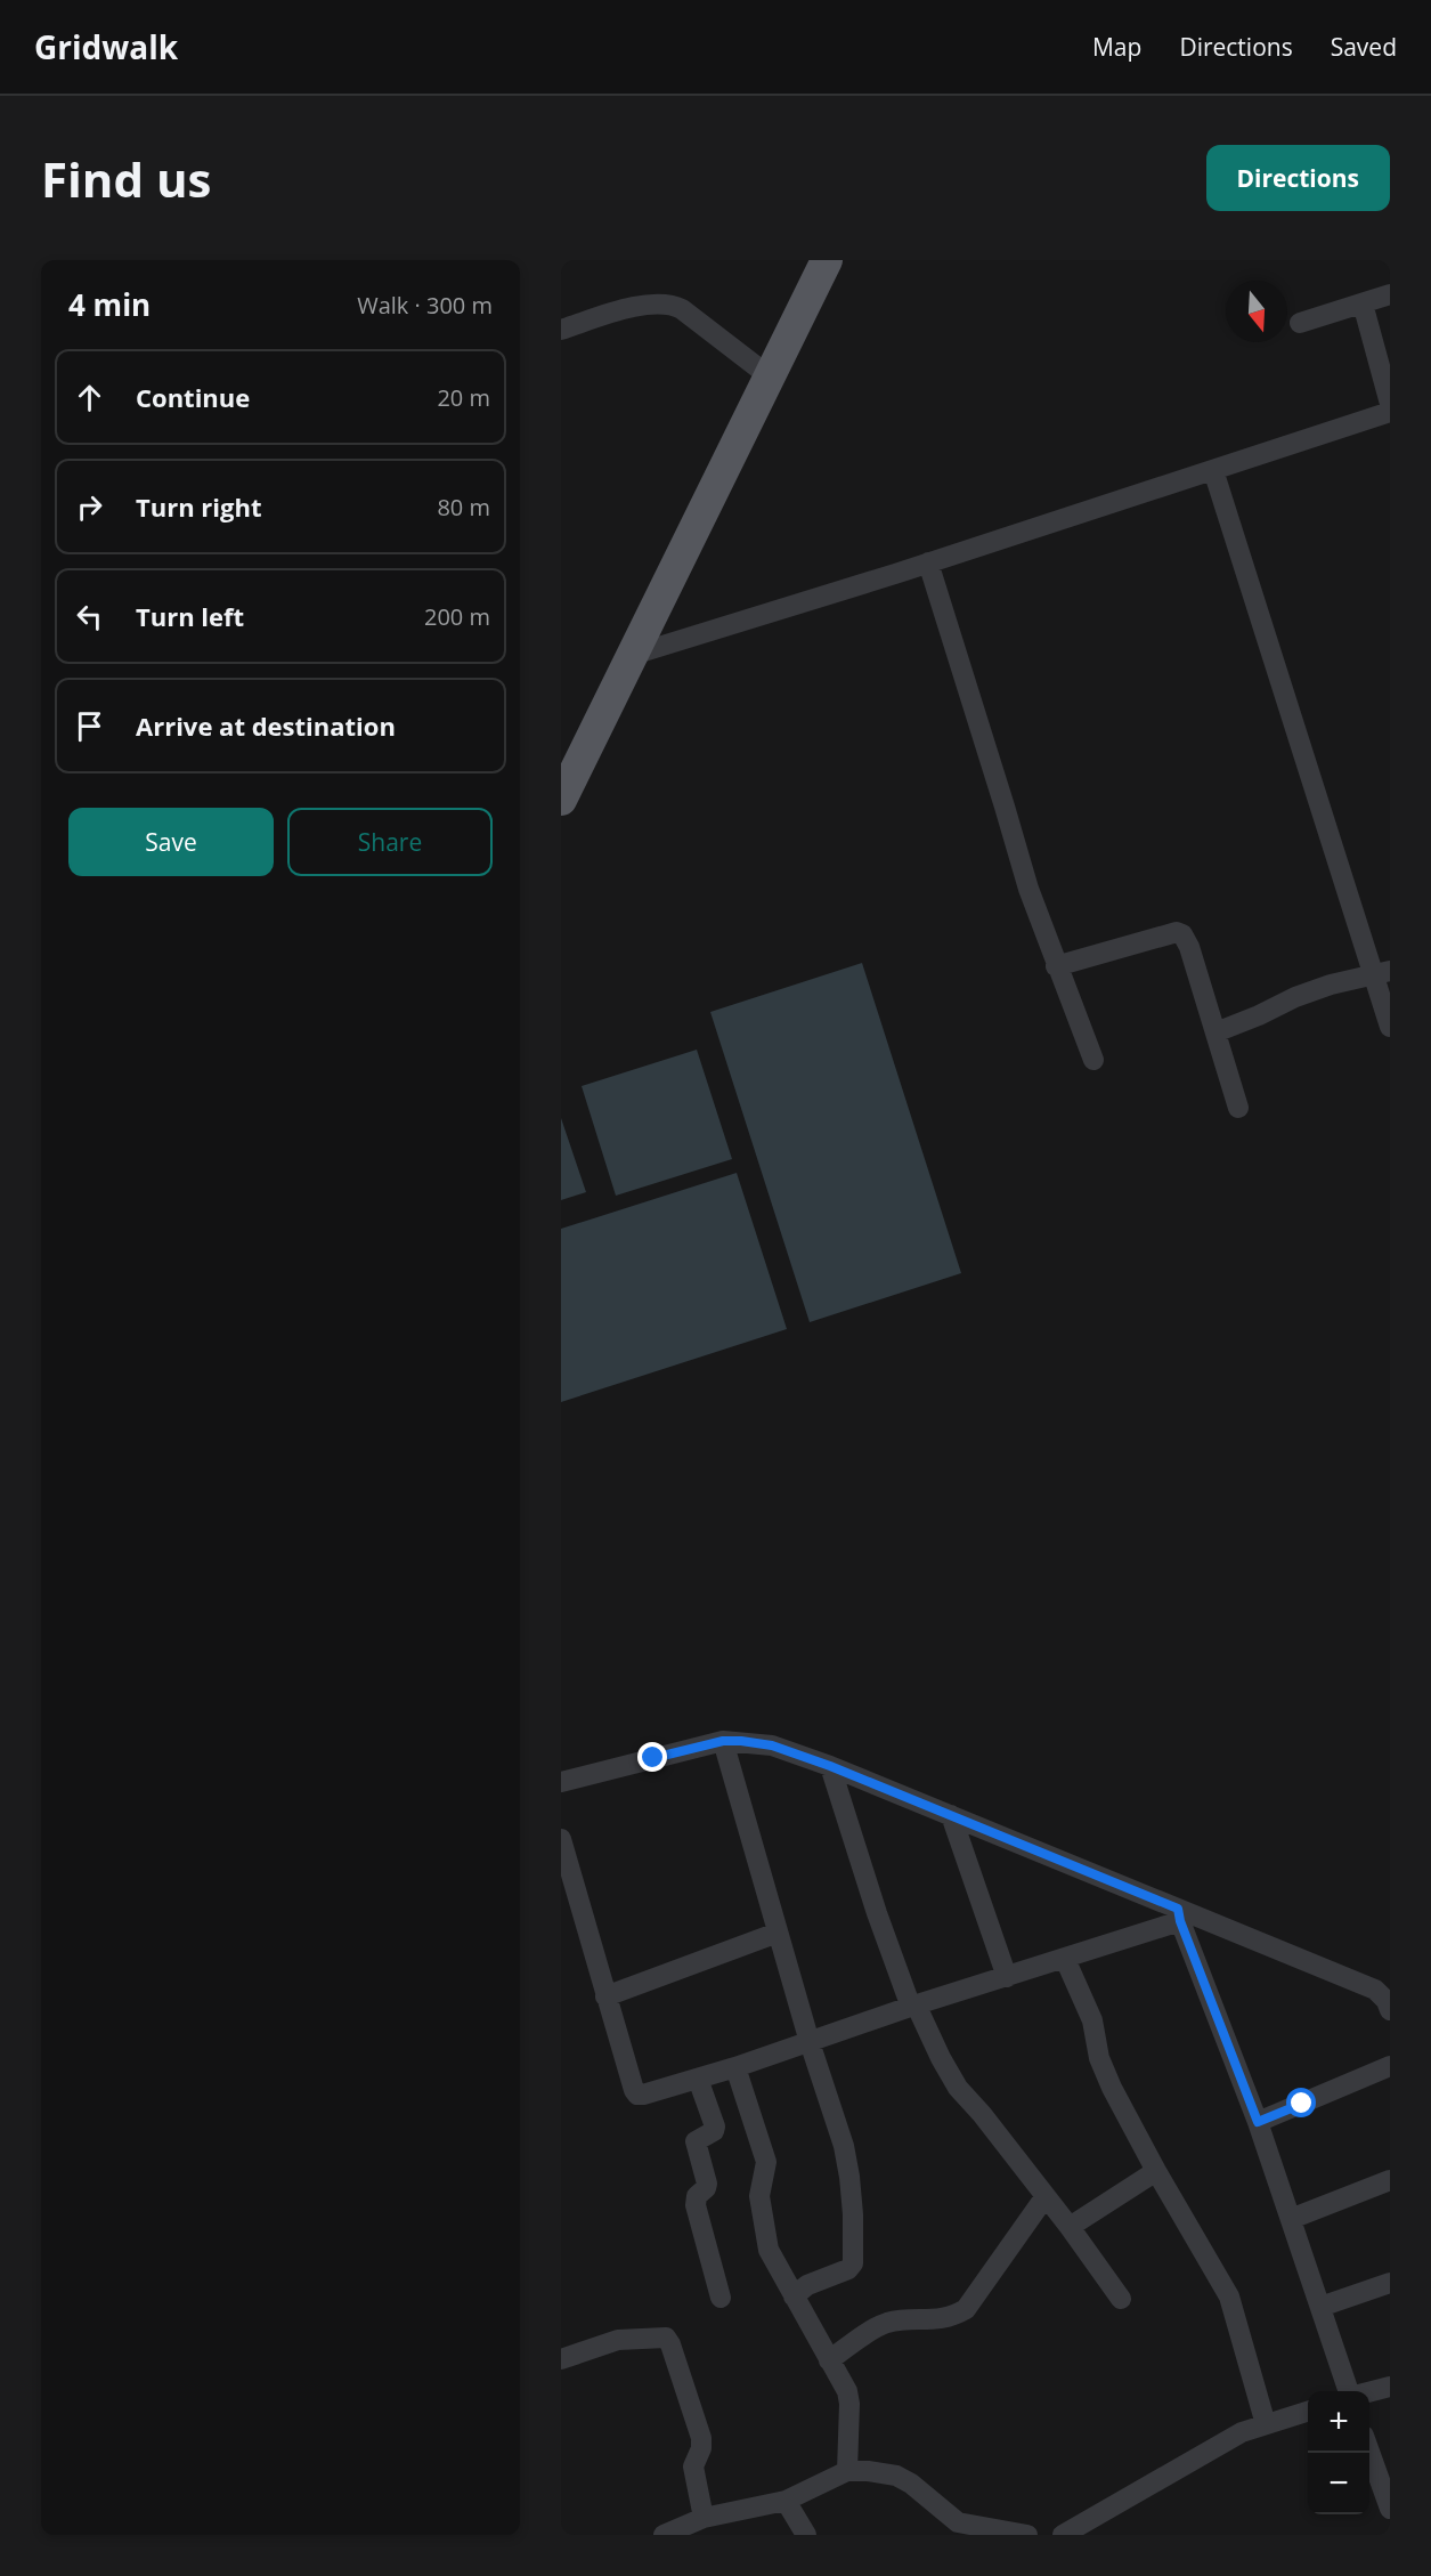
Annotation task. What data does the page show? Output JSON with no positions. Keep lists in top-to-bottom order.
{
  "north": "bottom",
  "page": {
    "header": "Gridwalk",
    "nav": ["Map", "Directions", "Saved"],
    "buttons": [
      "Directions",
      ["Save", "Share"]
    ],
    "title": "Find us",
    "heading": ["4 min", "Walk · 300 m"],
    "list": [
      ["Continue", "20 m"],
      ["Turn right", "80 m"],
      ["Turn left", "200 m"],
      "Arrive at destination"
    ],
    "map_buttons": ["+", "−"]
  }
}
